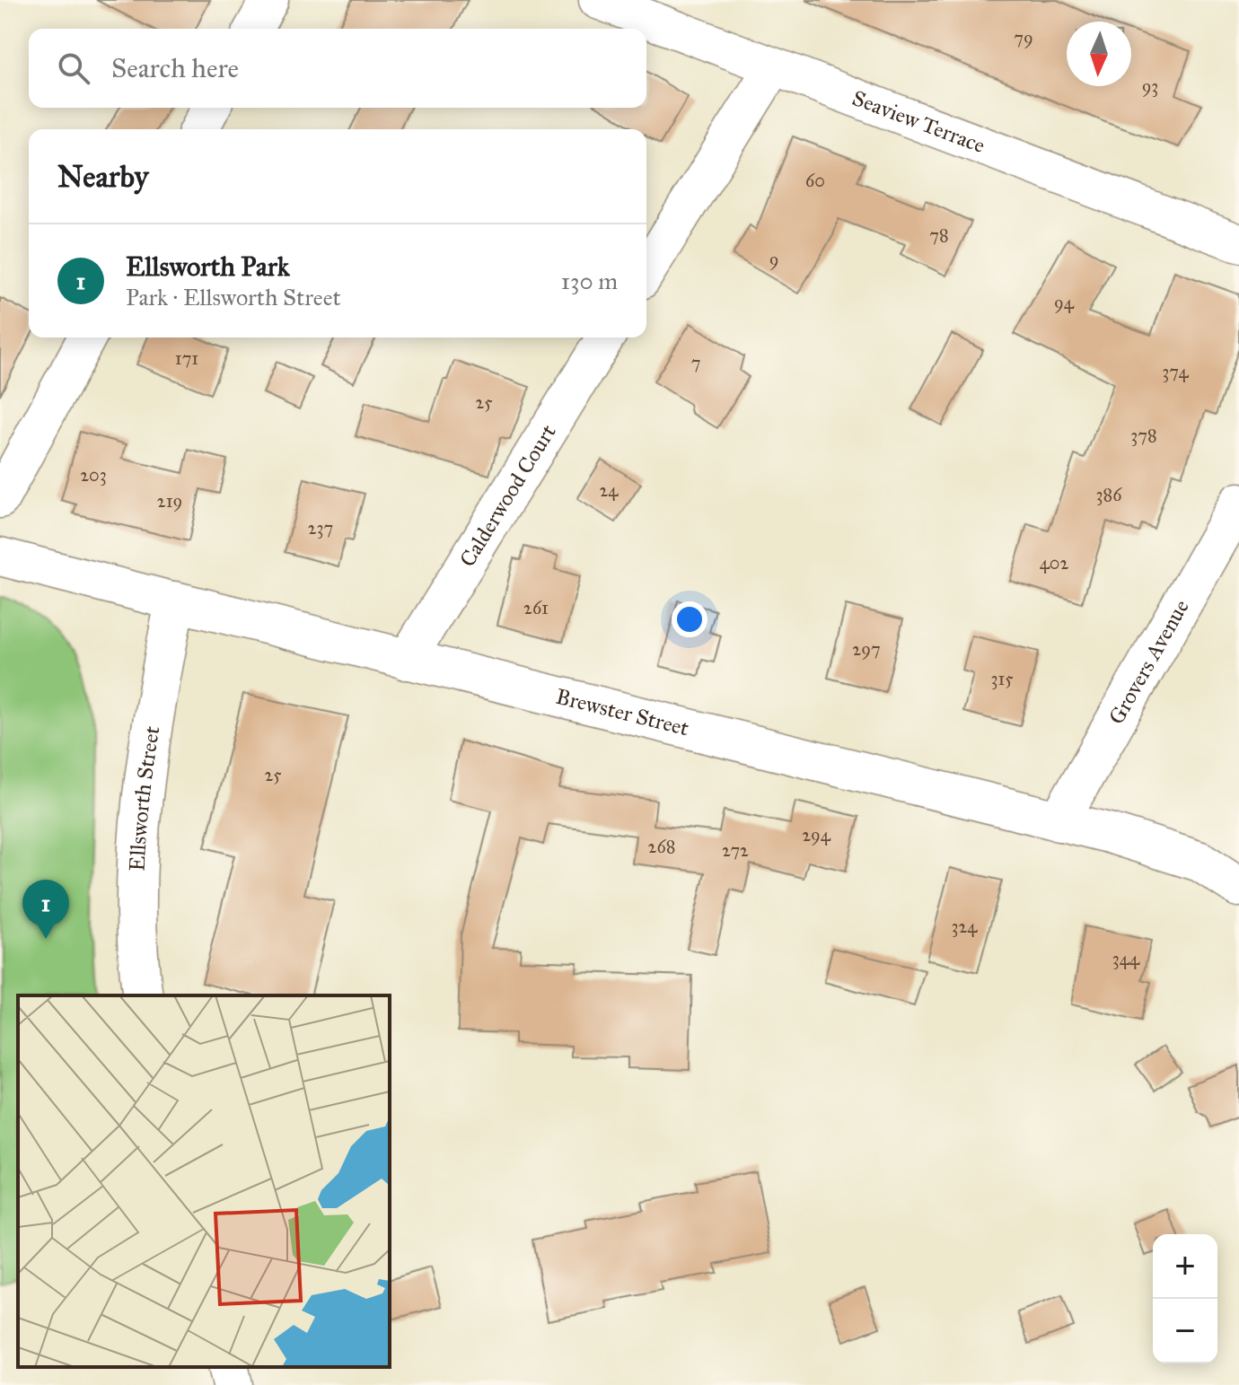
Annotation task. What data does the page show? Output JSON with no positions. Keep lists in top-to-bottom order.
{
  "streets": {
    "street": [
      "Seaview Terrace",
      "Calderwood Court",
      "Grovers Avenue",
      "Brewster Street",
      "Ellsworth Street"
    ]
  },
  "crossings": [
    ["Calderwood Court", "Brewster Street"],
    ["Grovers Avenue", "Brewster Street"],
    ["Brewster Street", "Ellsworth Street"]
  ],
  "house_numbers": [
    "79",
    "93",
    "60",
    "78",
    "9",
    "94",
    "171",
    "7",
    "374",
    "25",
    "378",
    "203",
    "24",
    "386",
    "219",
    "237",
    "402",
    "261",
    "297",
    "315",
    "25",
    "294",
    "268",
    "272",
    "324",
    "344"
  ],
  "north": "bottom",
  "page": {
    "search": "Search here",
    "heading": "Nearby",
    "list": [
      {
        "mark": "1",
        "name": "Ellsworth Park",
        "note": "Park · Ellsworth Street",
        "value": "130 m"
      }
    ],
    "pins": "1",
    "map_buttons": ["+", "−"]
  }
}
